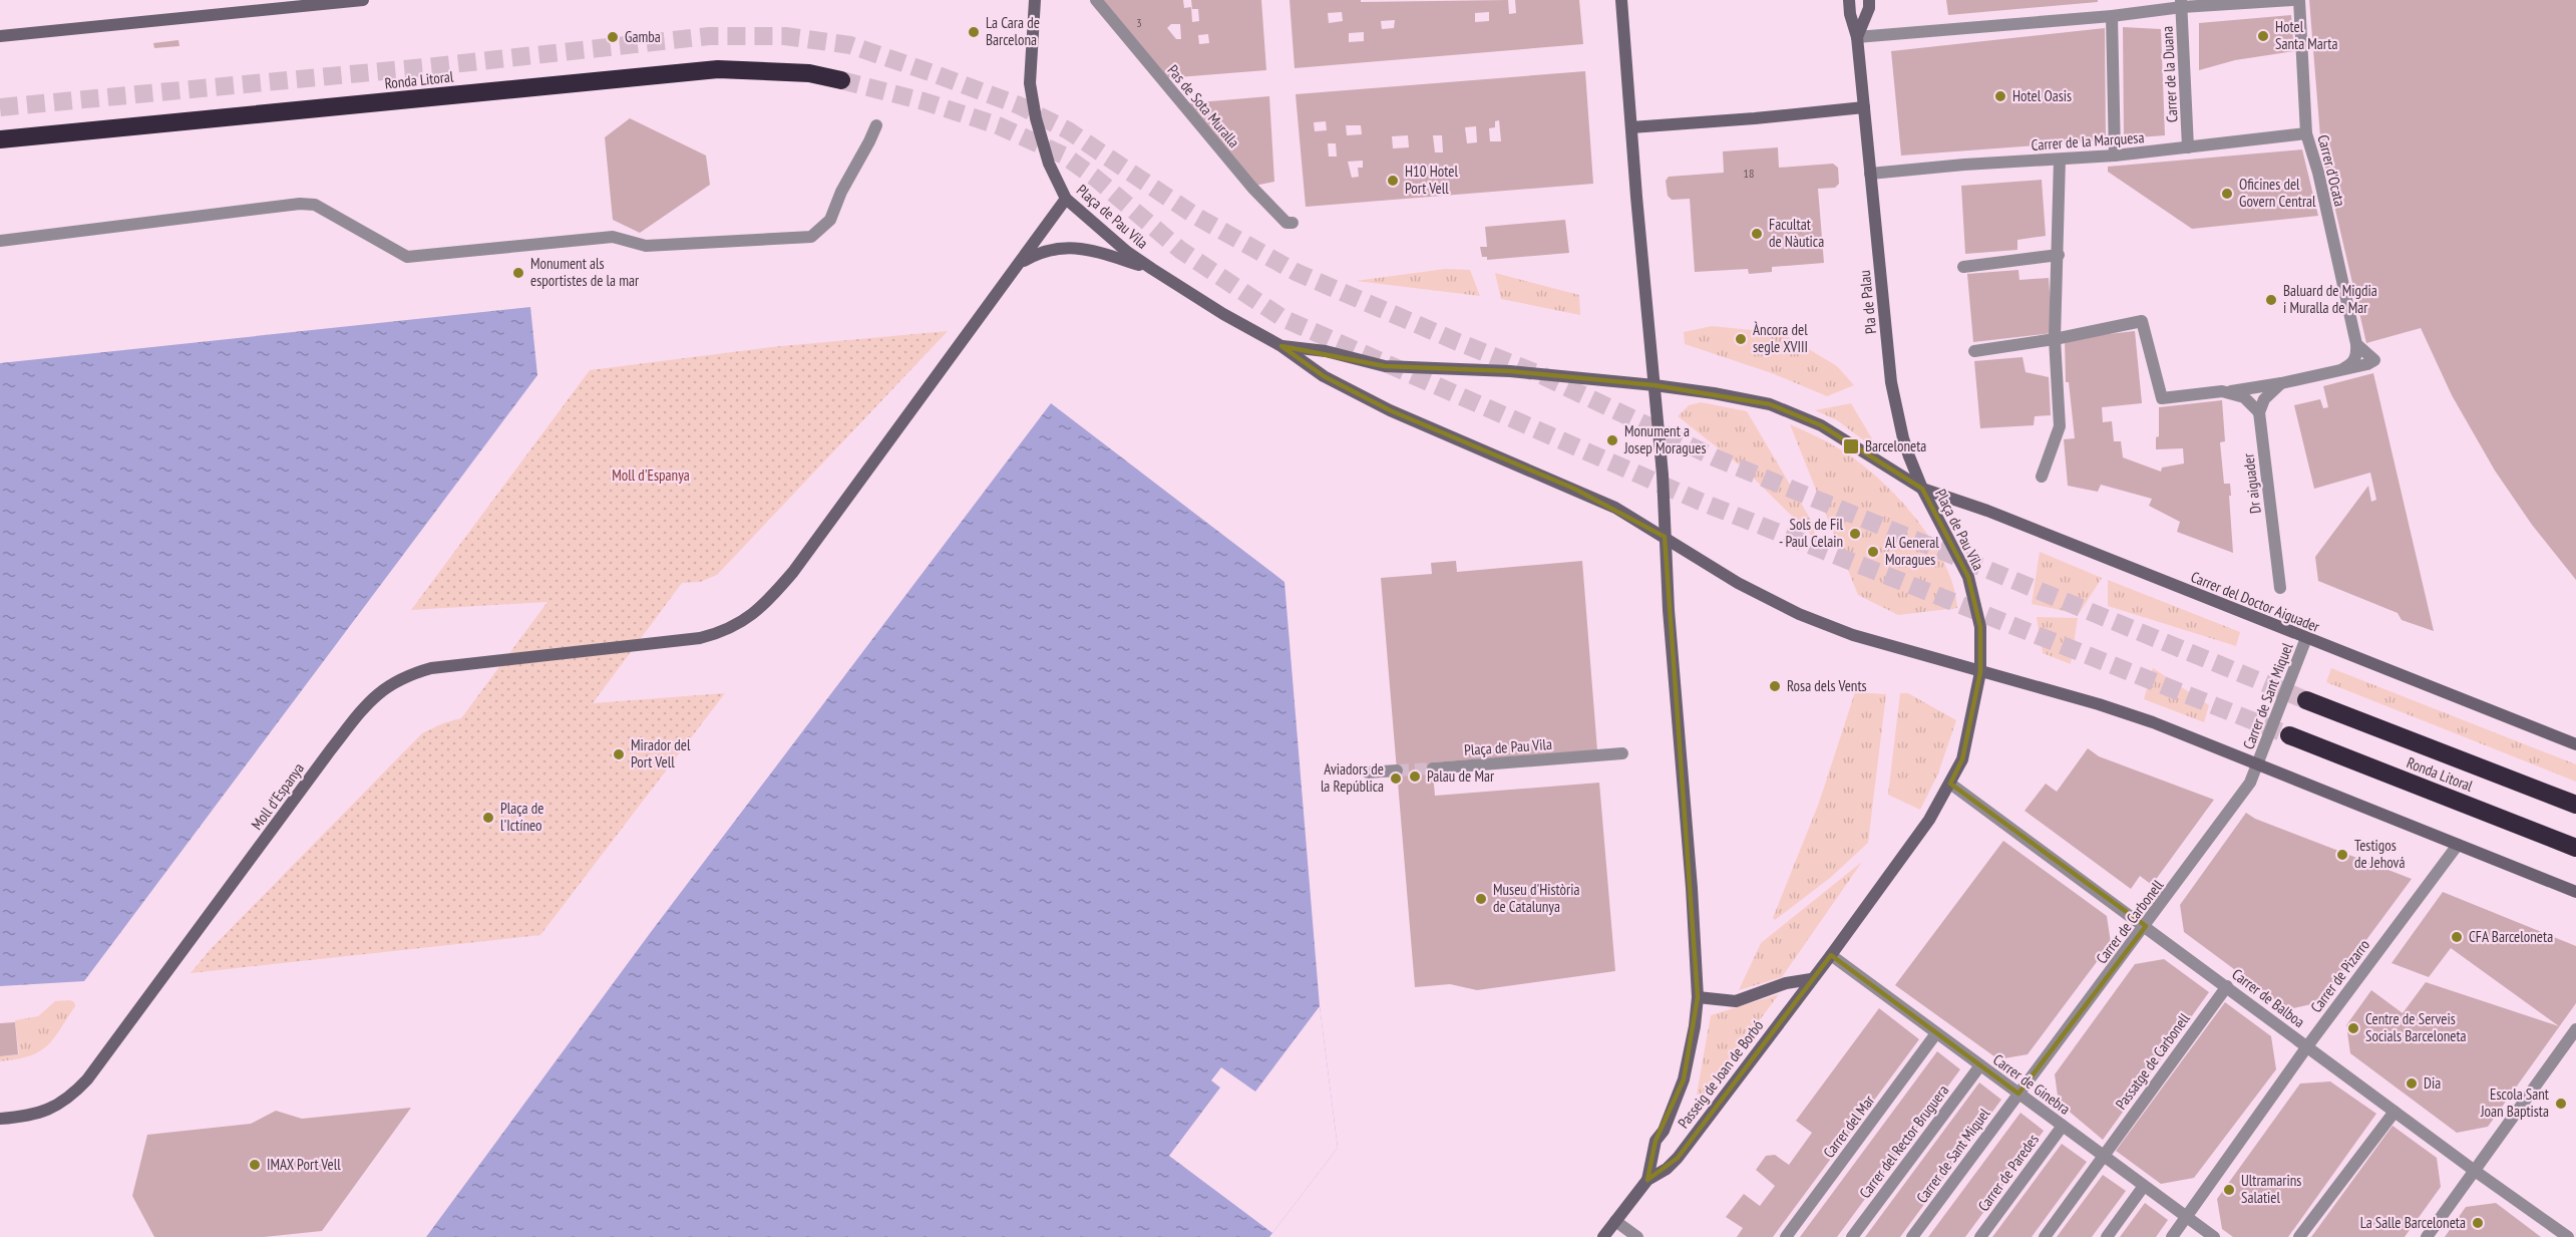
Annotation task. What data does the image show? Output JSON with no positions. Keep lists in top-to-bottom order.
{
  "streets": {
    "highway": ["Ronda Litoral"],
    "street": [
      "Carrer de la Duana",
      "Pas de Sota Muralla",
      "Carrer de la Marquesa",
      "Carrer d'Ocata",
      "Plaça de Pau Vila",
      "Pla de Palau",
      "Dr aiguader",
      "Carrer del Doctor Aiguader",
      "Carrer de Sant Miquel",
      "Moll d'Espanya",
      "Carrer de Carbonell",
      "Carrer de Pizarro",
      "Carrer de Balboa",
      "Passatge de Carbonell",
      "Passeig de Joan de Borbó",
      "Carrer de Ginebra",
      "Carrer del Mar",
      "Carrer del Rector Bruguera",
      "Carrer de Paredes"
    ]
  },
  "crossings": [
    ["Carrer de la Duana", "Carrer de la Marquesa"],
    ["Carrer de la Marquesa", "Carrer d'Ocata"],
    ["Carrer de la Marquesa", "Pla de Palau"],
    ["Plaça de Pau Vila", "Pla de Palau"],
    ["Plaça de Pau Vila", "Carrer del Doctor Aiguader"],
    ["Plaça de Pau Vila", "Moll d'Espanya"],
    ["Plaça de Pau Vila", "Passeig de Joan de Borbó"],
    ["Pla de Palau", "Carrer del Doctor Aiguader"],
    ["Carrer del Doctor Aiguader", "Carrer de Sant Miquel"],
    ["Carrer de Sant Miquel", "Carrer de Carbonell"],
    ["Carrer de Sant Miquel", "Carrer de Ginebra"],
    ["Carrer de Carbonell", "Carrer de Balboa"],
    ["Carrer de Carbonell", "Carrer de Ginebra"],
    ["Carrer de Pizarro", "Carrer de Balboa"],
    ["Carrer de Pizarro", "Carrer de Ginebra"],
    ["Carrer de Balboa", "Passatge de Carbonell"],
    ["Passatge de Carbonell", "Carrer de Ginebra"],
    ["Carrer de Ginebra", "Carrer del Mar"],
    ["Carrer de Ginebra", "Carrer del Rector Bruguera"],
    ["Carrer de Ginebra", "Carrer de Paredes"]
  ],
  "parks": ["Moll d'Espanya"],
  "places": {
    "other": [
      "La Cara de Barcelona",
      "Hotel Santa Marta",
      "Gamba",
      "Hotel Oasis",
      "H10 Hotel Port Vell",
      "Oficines del Govern Central",
      "Facultat de Nàutica",
      "Monument als esportistes de la mar",
      "Baluard de Migdia i Muralla de Mar",
      "Àncora del segle XVIII",
      "Monument a Josep Moragues",
      "Sols de Fil - Paul Celain",
      "Al General Moragues",
      "Rosa dels Vents",
      "Mirador del Port Vell",
      "Palau de Mar",
      "Aviadors de la República",
      "Plaça de l'Ictíneo",
      "Testigos de Jehová",
      "Museu d'Història de Catalunya",
      "CFA Barceloneta",
      "Centre de Serveis Socials Barceloneta",
      "Dia",
      "Escola Sant Joan Baptista",
      "IMAX Port Vell",
      "Ultramarins Salatiel",
      "La Salle Barceloneta"
    ],
    "transit": ["Barceloneta"]
  },
  "house_numbers": ["3", "18"]
}
